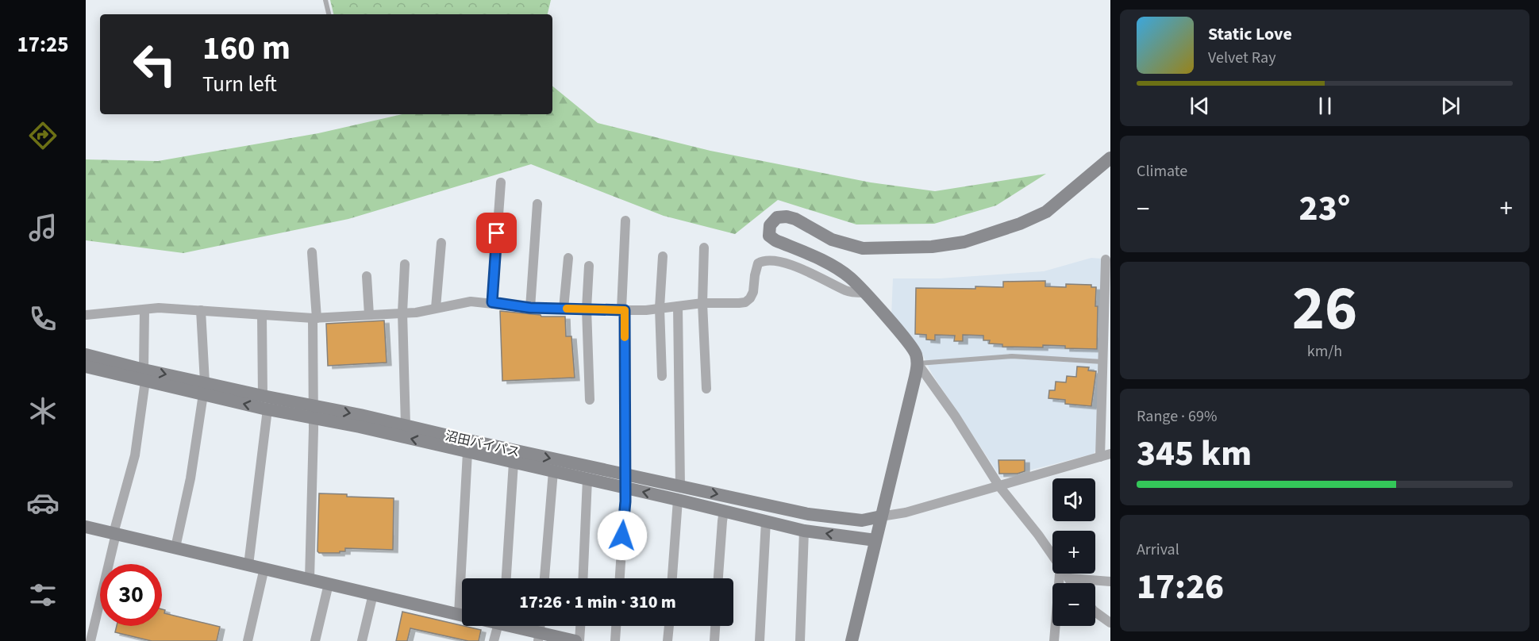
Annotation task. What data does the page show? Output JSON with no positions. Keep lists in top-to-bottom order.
{
  "streets": {
    "street": ["沼田バイパス"]
  },
  "page": {
    "tabs": "17:25",
    "turn": ["160 m", "Turn left"],
    "song": ["Static Love", "Velvet Ray"],
    "tile": [
      "Climate",
      ["26", "km/h"],
      ["Range · 69%", "345 km"],
      ["Arrival", "17:26"]
    ],
    "heat": ["−", "23°", "+"],
    "map_buttons": ["+", "−"],
    "limit": "30",
    "trip": "17:26 · 1 min · 310 m"
  }
}
